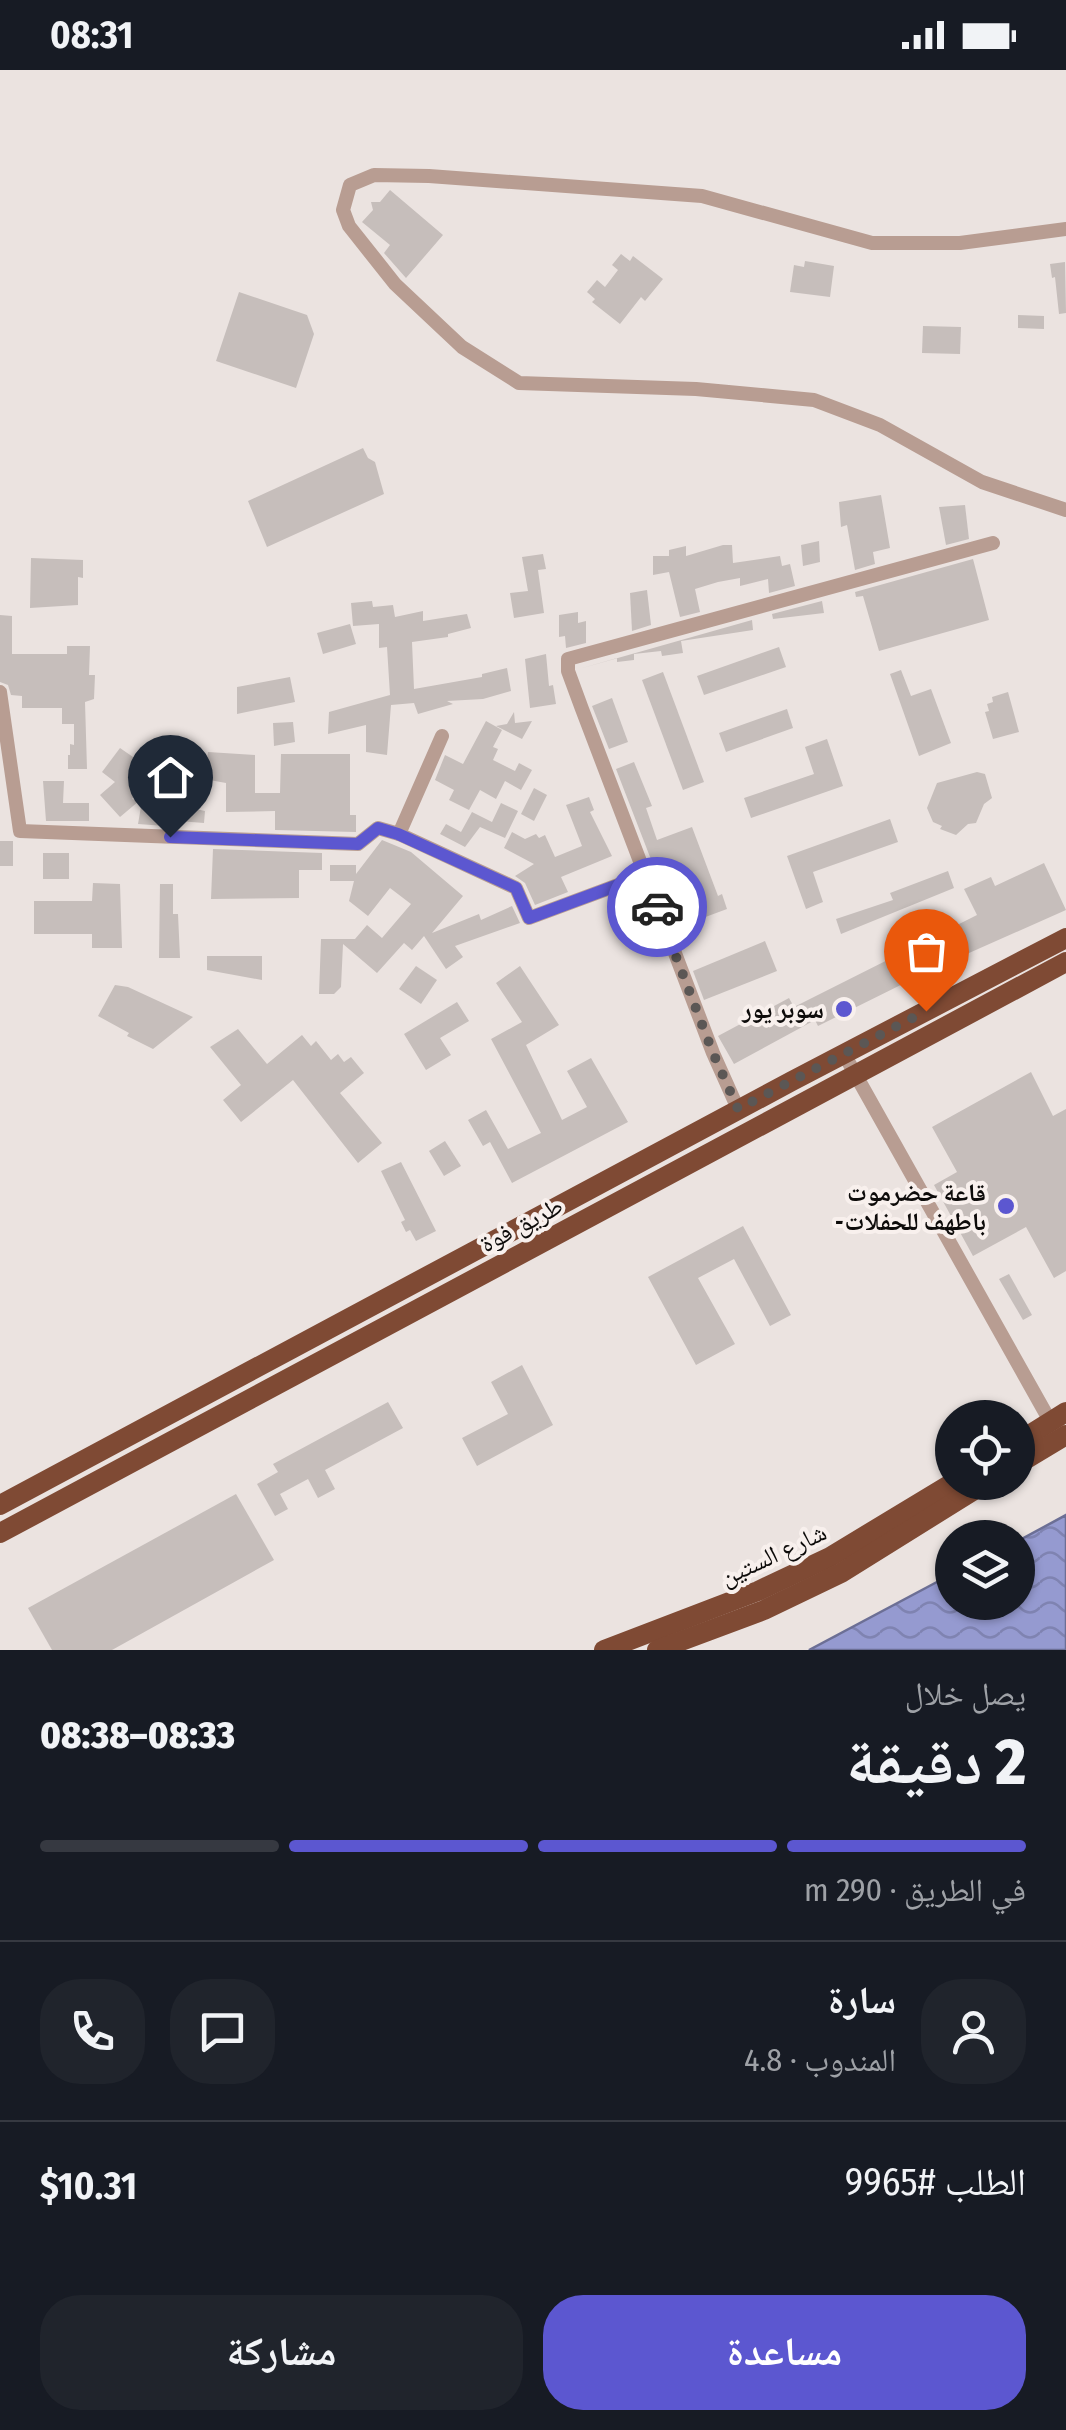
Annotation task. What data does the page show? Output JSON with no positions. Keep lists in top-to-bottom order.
{
  "streets": {
    "highway": ["طريق فوة", "شارع الستين"]
  },
  "places": ["سوبر يور", "قاعة حضرموت -باطهف للحفلات"],
  "page": {
    "status": "08:31",
    "heading": ["2 دقيقة", "يصل خلال", "08:33–08:38"],
    "panel": [
      "سارة",
      "المندوب · 4.8",
      "الطلب #9965",
      "$10.31"
    ],
    "bar": "في الطريق · 290 m",
    "buttons": ["مساعدة", "مشاركة"]
  }
}
